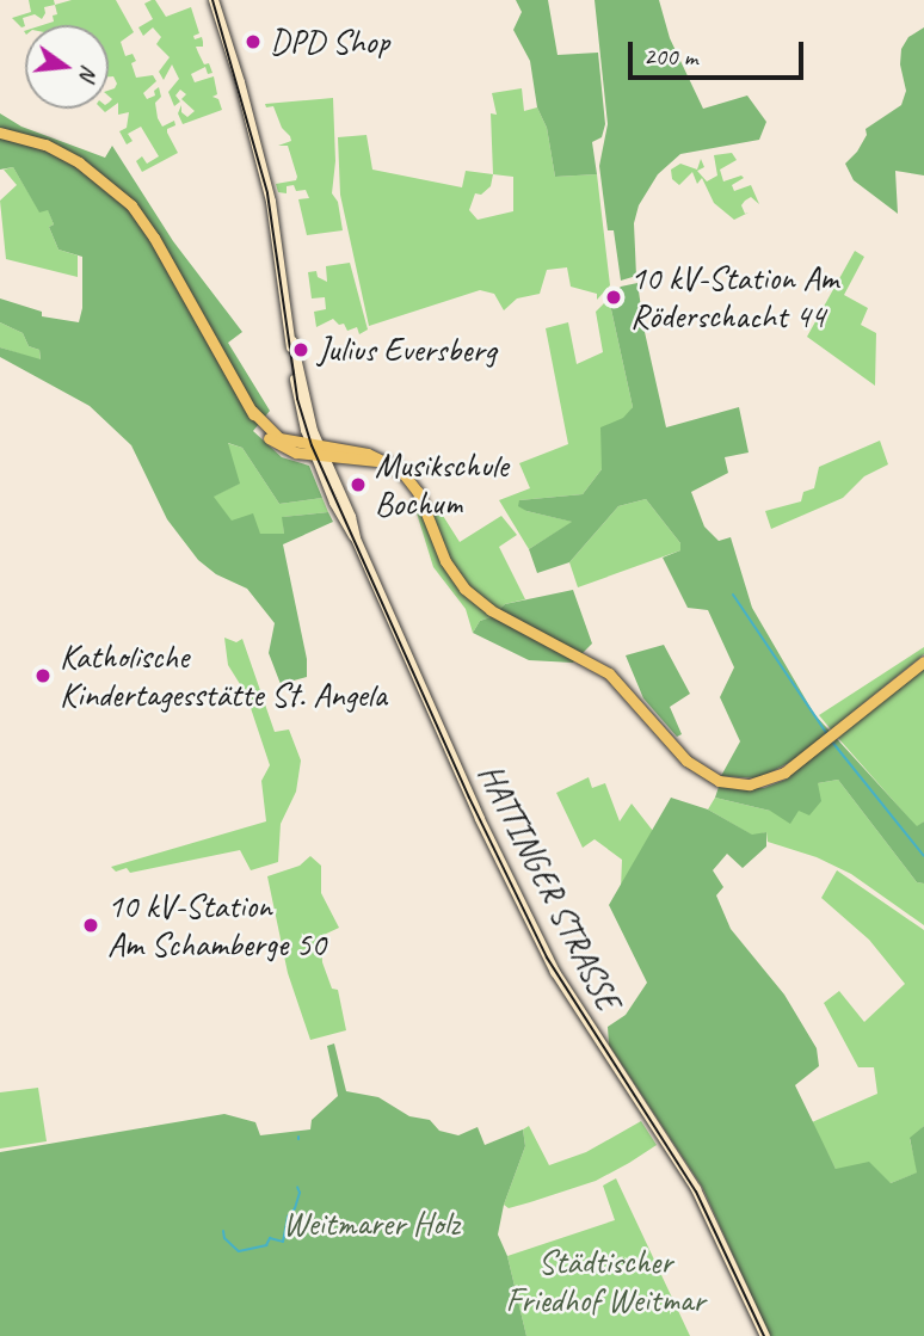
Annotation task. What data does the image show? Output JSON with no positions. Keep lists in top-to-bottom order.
{
  "streets": {
    "main road": ["HATTINGER STRASSE"]
  },
  "parks": ["Weitmarer Holz", "Städtischer Friedhof Weitmar"],
  "places": [
    "DPD Shop",
    "10 kV-Station Am Röderschacht 44",
    "Julius Eversberg",
    "Musikschule Bochum",
    "Katholische Kindertagesstätte St. Angela",
    "10 kV-Station Am Schamberge 50"
  ],
  "scale_bar": "200 m",
  "north": "right"
}
